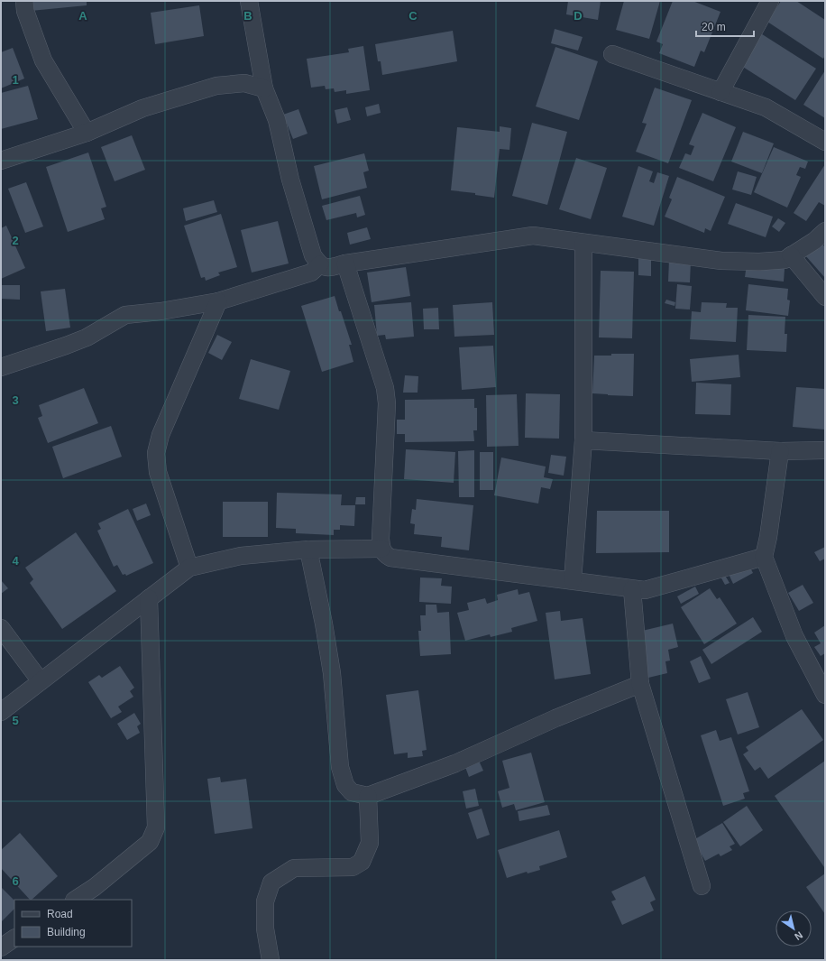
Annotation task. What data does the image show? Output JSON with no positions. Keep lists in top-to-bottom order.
{
  "legend": ["Road", "Building"],
  "scale_bar": "20 m",
  "north": "bottom right",
  "grid": {
    "columns": [
      "A",
      "B",
      "C",
      "D"
    ],
    "rows": [
      "1",
      "2",
      "3",
      "4",
      "5",
      "6"
    ]
  }
}
